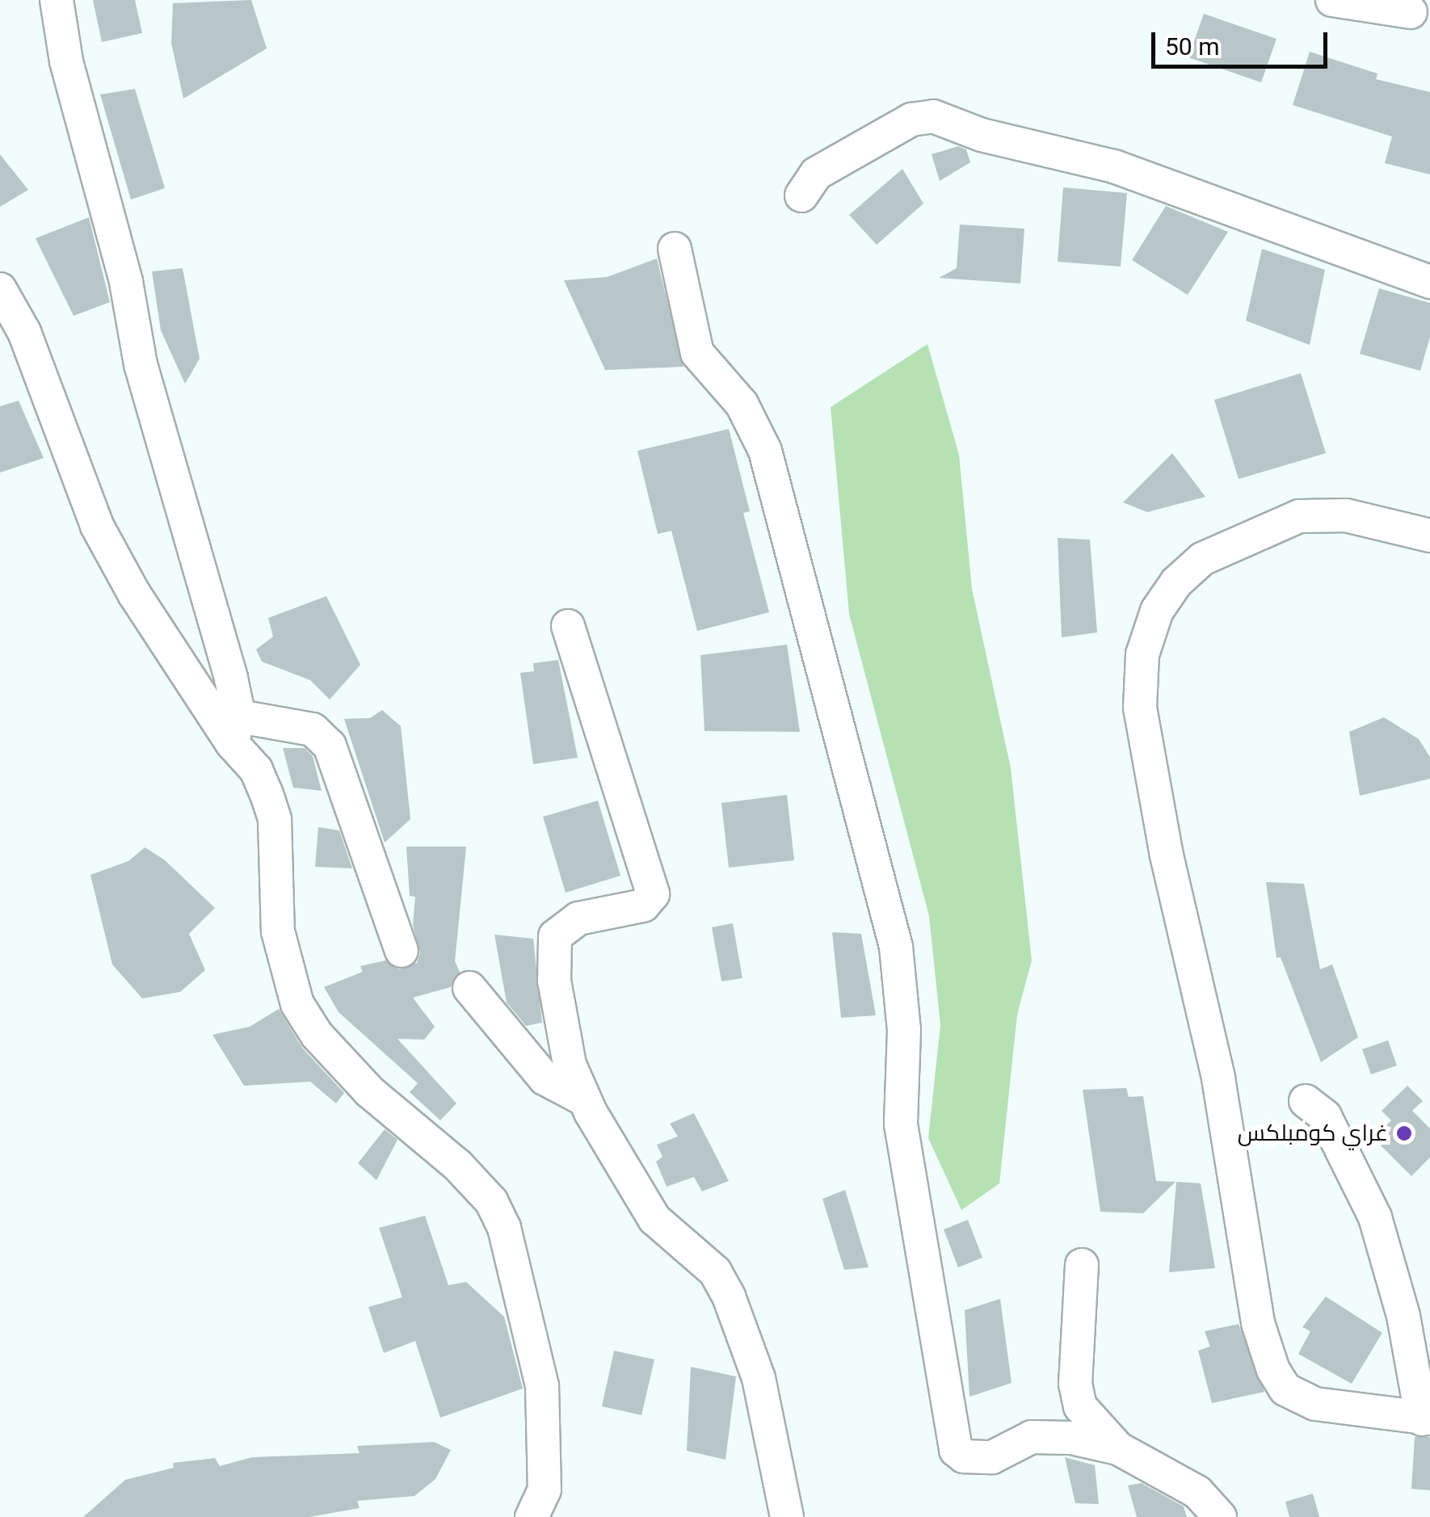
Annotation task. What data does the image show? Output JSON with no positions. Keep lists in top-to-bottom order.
{
  "places": ["غراي كومبلكس"],
  "scale_bar": "50 m"
}
